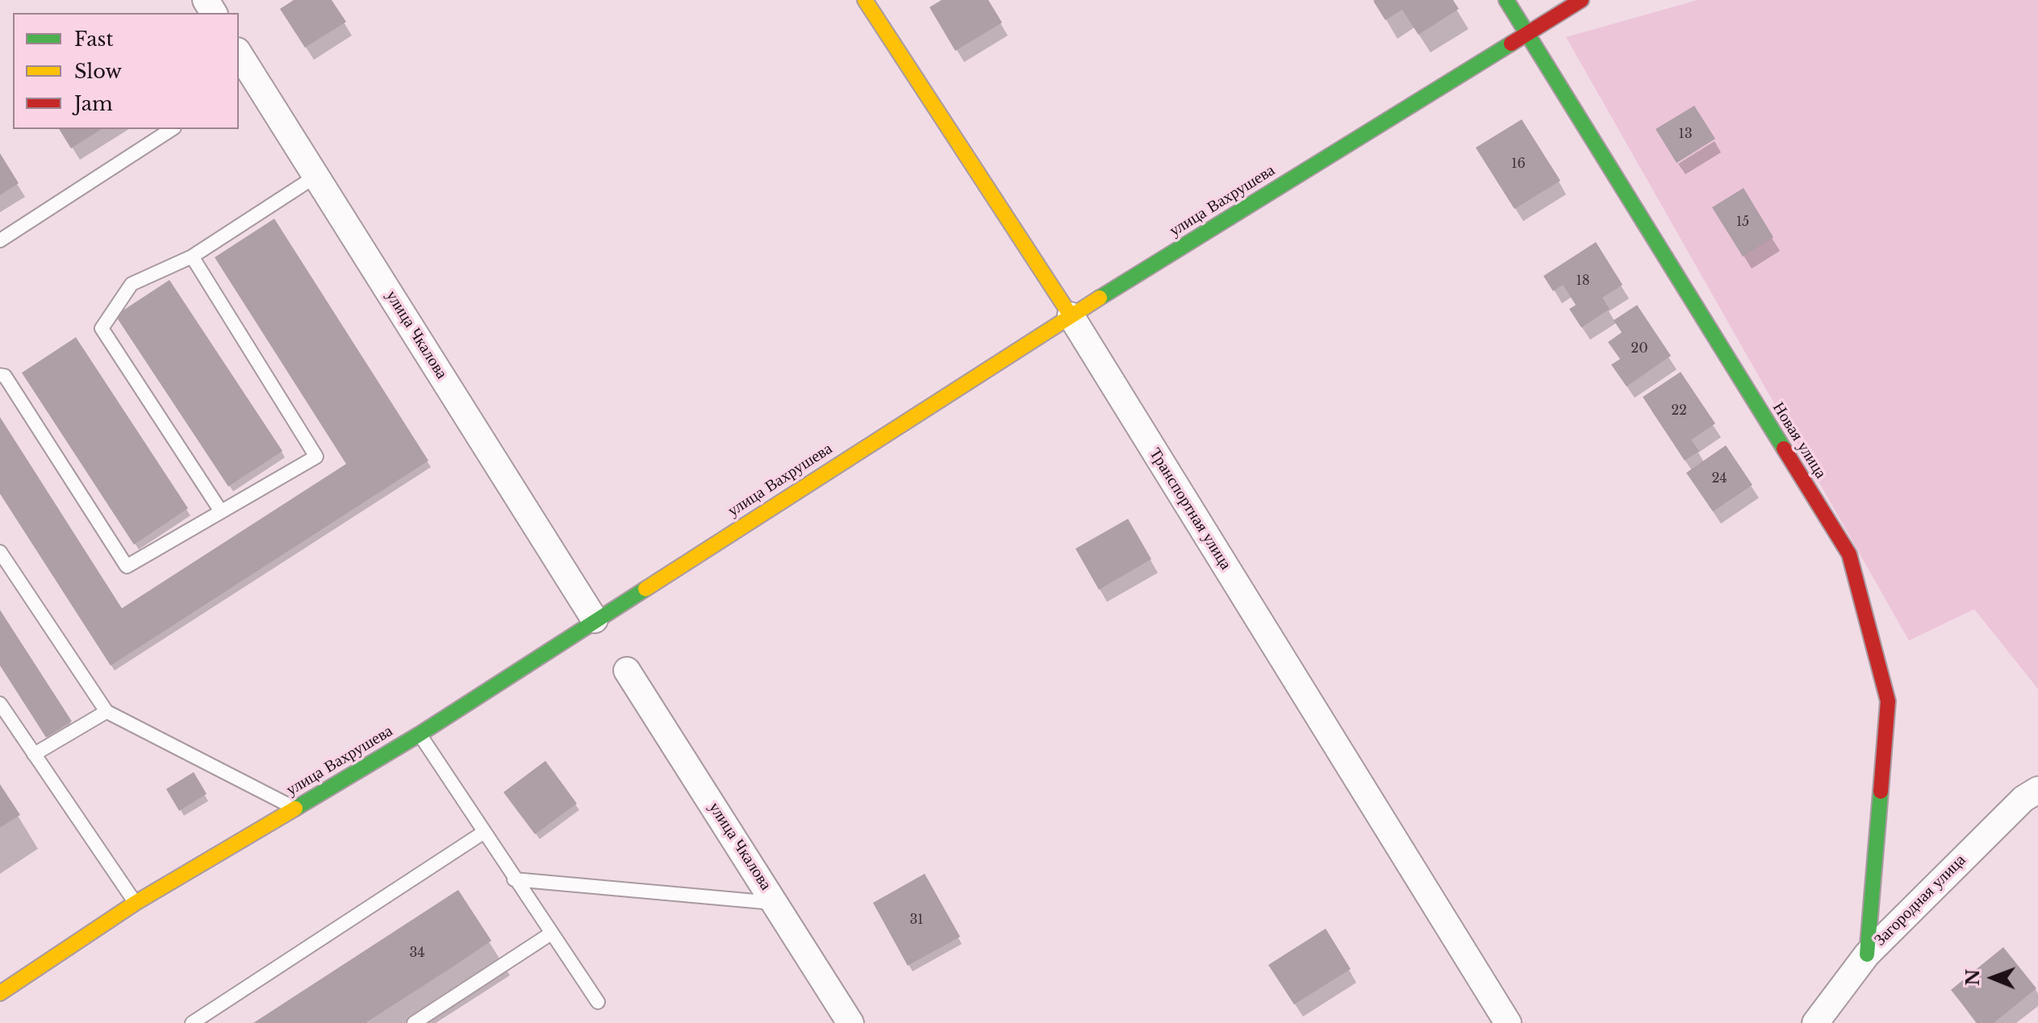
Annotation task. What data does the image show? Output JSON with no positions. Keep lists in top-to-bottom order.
{
  "streets": {
    "main road": ["улица Вахрушева", "Новая улица", "Транспортная улица"],
    "street": ["улица Чкалова", "Загородная улица"]
  },
  "crossings": [
    ["улица Вахрушева", "улица Чкалова"],
    ["улица Вахрушева", "Новая улица"],
    ["улица Вахрушева", "Транспортная улица"],
    ["Новая улица", "Загородная улица"]
  ],
  "house_numbers": [
    "13",
    "16",
    "15",
    "18",
    "20",
    "22",
    "24",
    "31",
    "34"
  ],
  "legend": ["Fast", "Slow", "Jam"],
  "north": "left"
}
